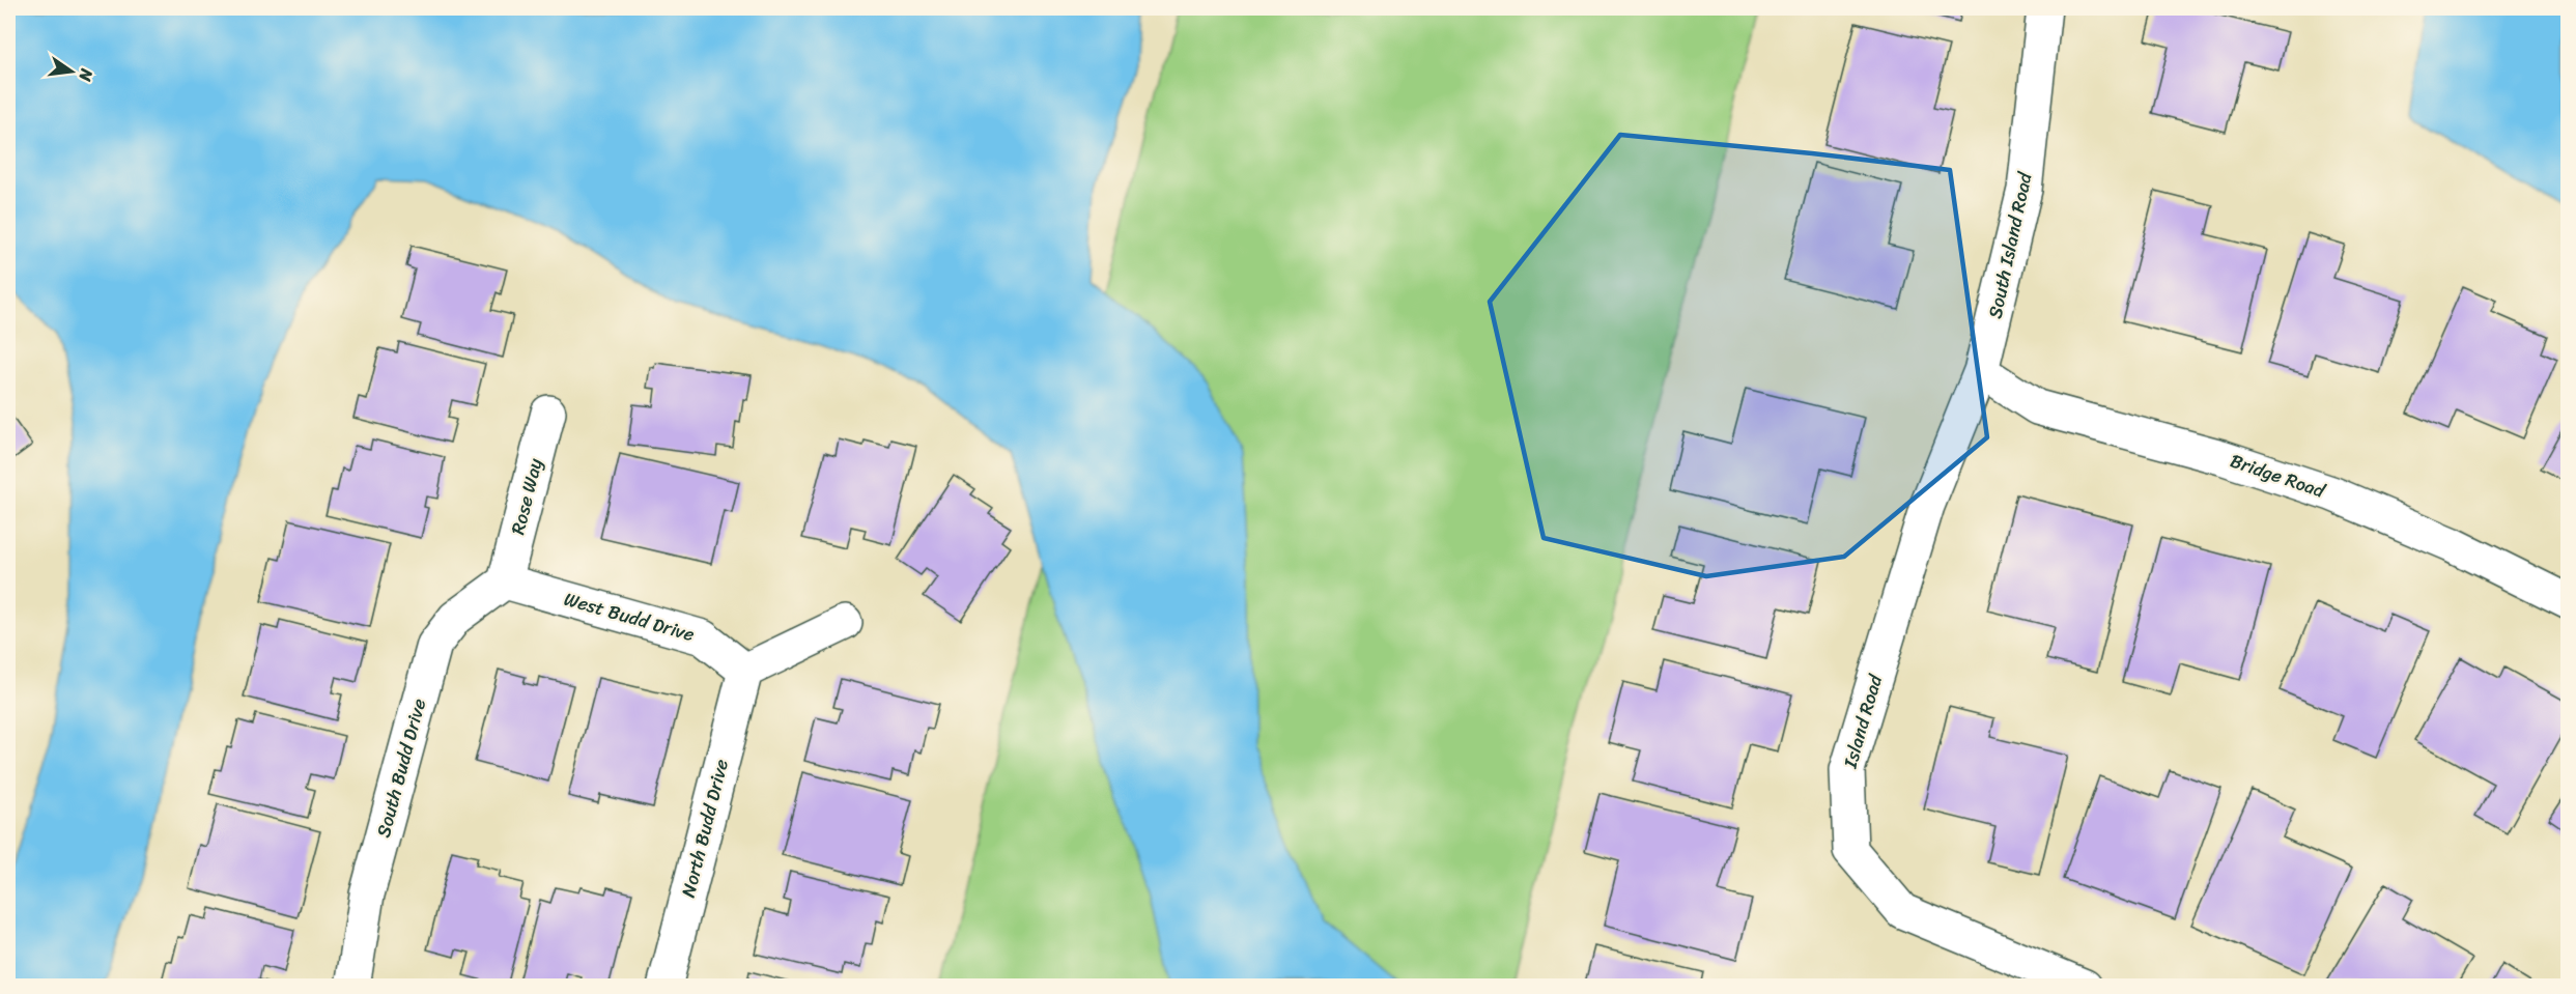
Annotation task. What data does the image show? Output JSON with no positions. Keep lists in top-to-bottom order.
{
  "streets": {
    "street": [
      "South Island Road",
      "Bridge Road",
      "Rose Way",
      "West Budd Drive",
      "Island Road",
      "South Budd Drive",
      "North Budd Drive"
    ]
  },
  "crossings": [
    ["South Island Road", "Bridge Road"],
    ["South Island Road", "Island Road"],
    ["Bridge Road", "Island Road"],
    ["Rose Way", "West Budd Drive"],
    ["Rose Way", "South Budd Drive"],
    ["West Budd Drive", "South Budd Drive"],
    ["West Budd Drive", "North Budd Drive"]
  ],
  "north": "right"
}
